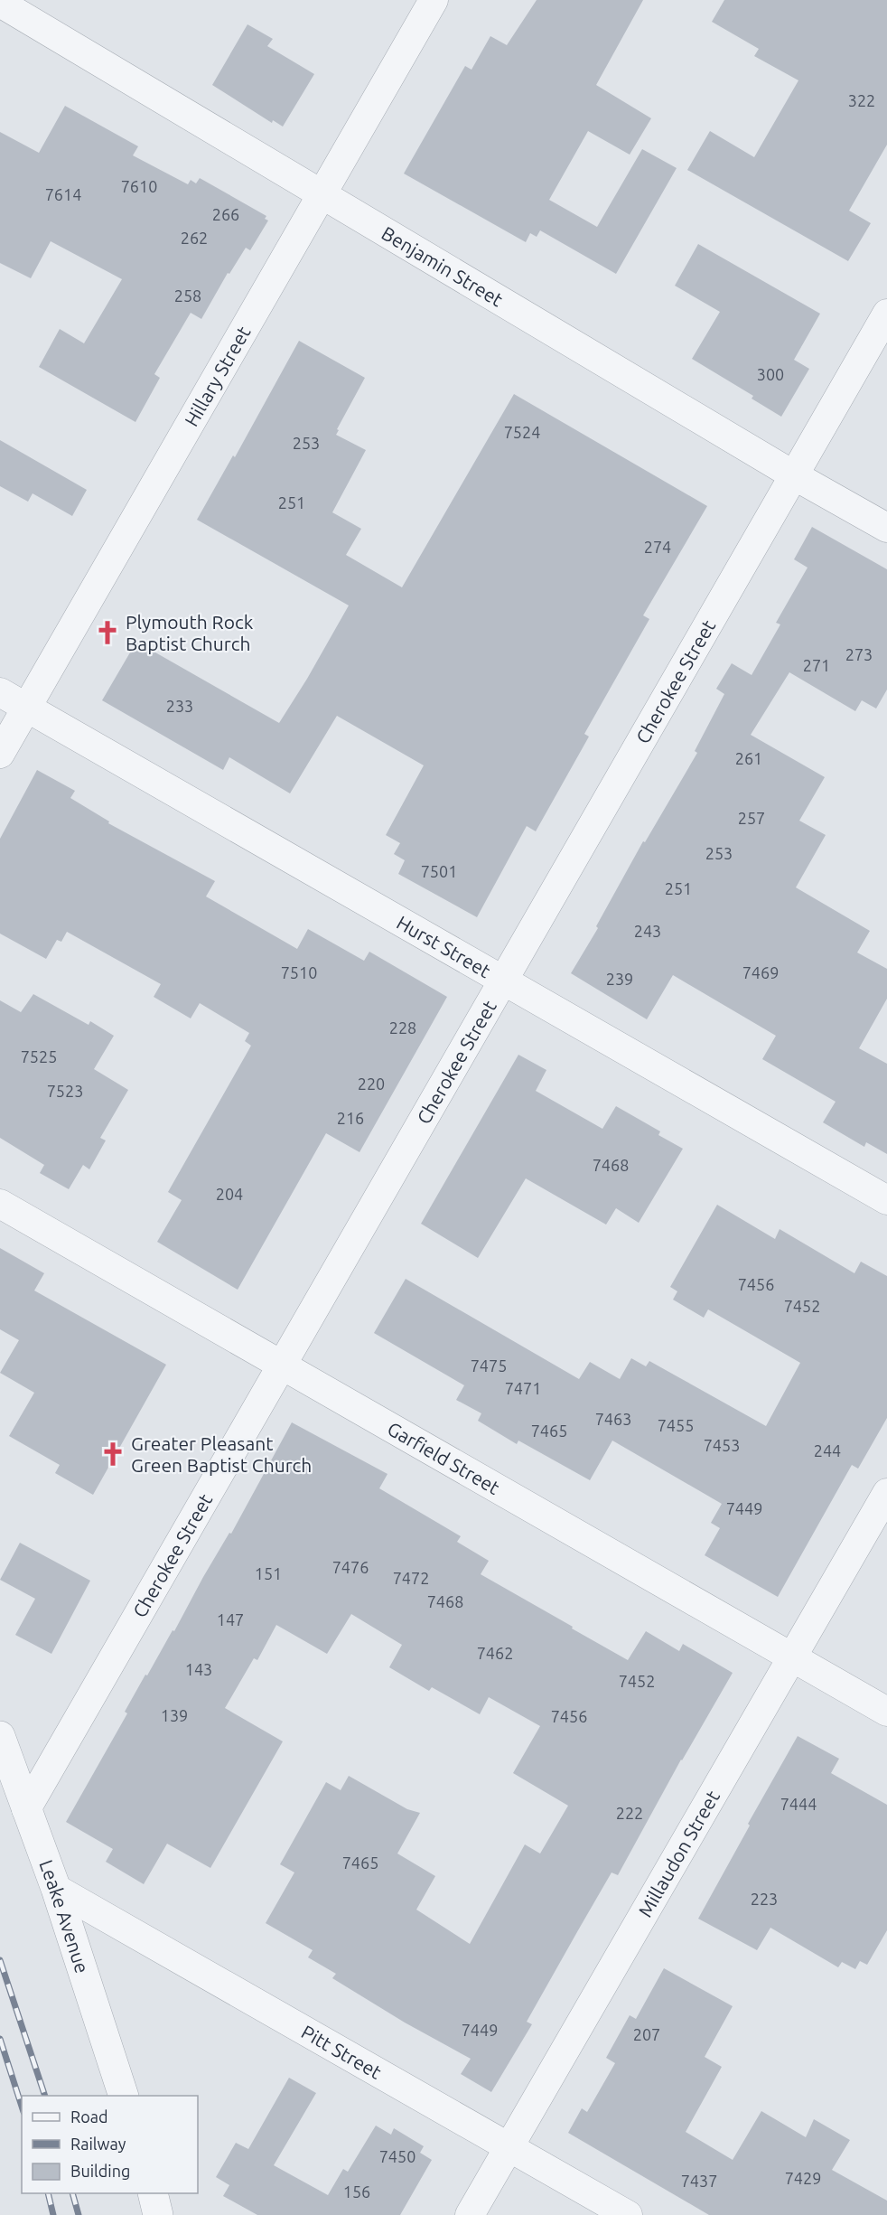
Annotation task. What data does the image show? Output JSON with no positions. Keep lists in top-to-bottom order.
{
  "streets": {
    "street": [
      "Benjamin Street",
      "Hillary Street",
      "Cherokee Street",
      "Hurst Street",
      "Garfield Street",
      "Millaudon Street",
      "Leake Avenue",
      "Pitt Street"
    ]
  },
  "crossings": [
    ["Benjamin Street", "Hillary Street"],
    ["Benjamin Street", "Cherokee Street"],
    ["Hillary Street", "Hurst Street"],
    ["Cherokee Street", "Hurst Street"],
    ["Cherokee Street", "Garfield Street"],
    ["Cherokee Street", "Leake Avenue"],
    ["Garfield Street", "Millaudon Street"],
    ["Millaudon Street", "Pitt Street"],
    ["Leake Avenue", "Pitt Street"]
  ],
  "places": {
    "church": ["Plymouth Rock Baptist Church", "Greater Pleasant Green Baptist Church"]
  },
  "house_numbers": [
    "322",
    "7610",
    "7614",
    "266",
    "262",
    "258",
    "300",
    "7524",
    "253",
    "251",
    "274",
    "273",
    "271",
    "233",
    "261",
    "257",
    "253",
    "7501",
    "251",
    "243",
    "7510",
    "7469",
    "239",
    "228",
    "7525",
    "220",
    "7523",
    "216",
    "7468",
    "204",
    "7456",
    "7452",
    "7475",
    "7471",
    "7463",
    "7455",
    "7465",
    "7453",
    "244",
    "7449",
    "7476",
    "151",
    "7472",
    "7468",
    "147",
    "7462",
    "143",
    "7452",
    "139",
    "7456",
    "7444",
    "222",
    "7465",
    "223",
    "7449",
    "207",
    "7450",
    "7429",
    "7437",
    "156"
  ],
  "legend": ["Road", "Railway", "Building"]
}
